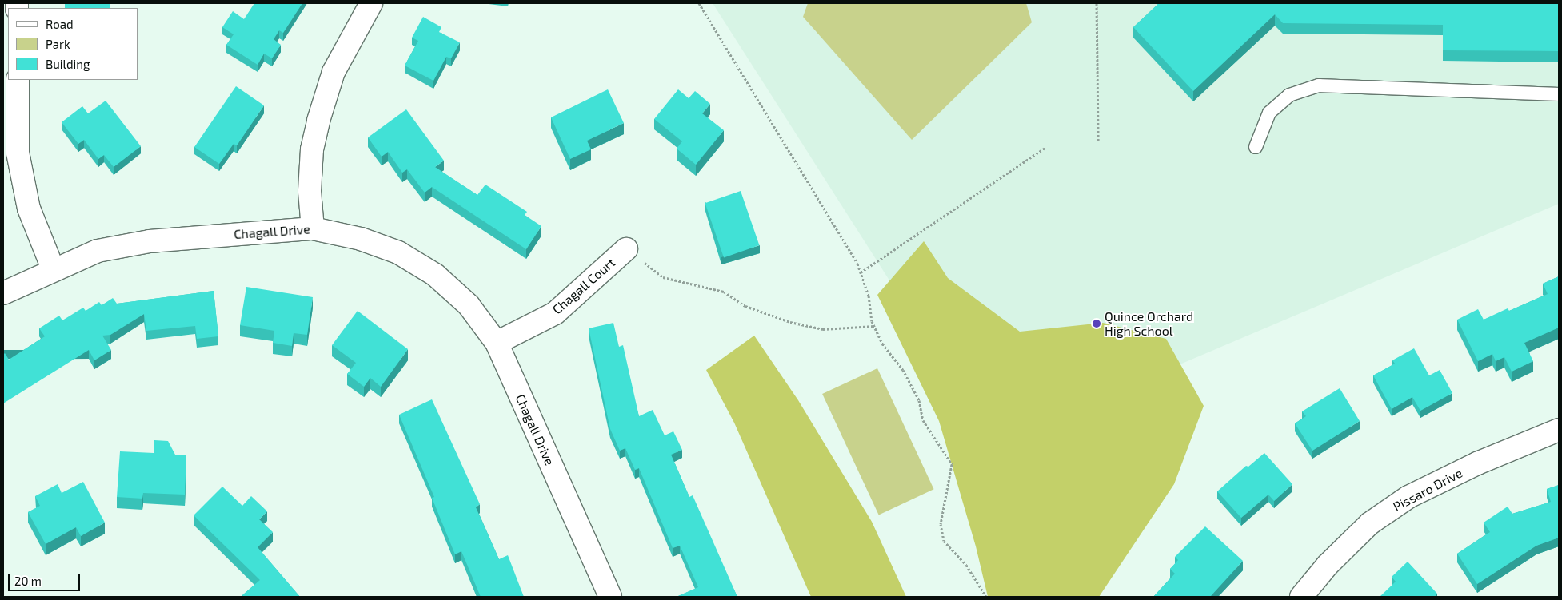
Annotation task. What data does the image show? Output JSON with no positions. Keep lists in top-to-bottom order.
{
  "streets": {
    "street": ["Chagall Drive", "Chagall Court", "Pissaro Drive"]
  },
  "crossings": [
    ["Chagall Drive", "Chagall Court"]
  ],
  "places": ["Quince Orchard High School"],
  "legend": ["Road", "Park", "Building"],
  "scale_bar": "20 m"
}
